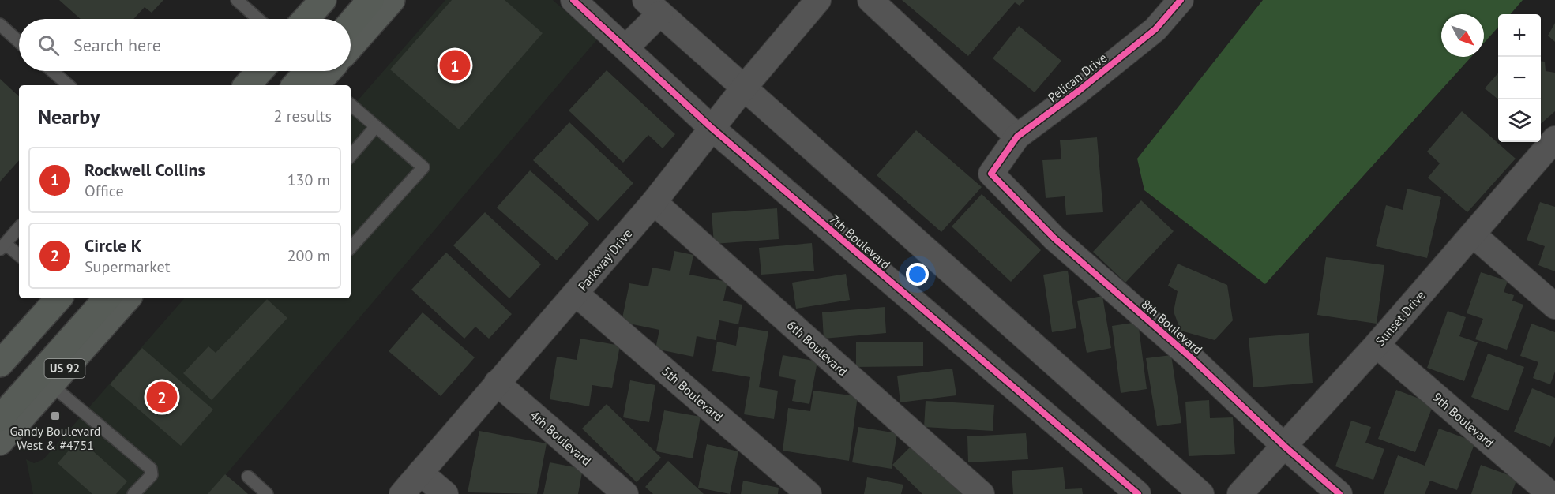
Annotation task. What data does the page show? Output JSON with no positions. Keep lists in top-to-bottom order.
{
  "streets": {
    "main road": ["US 92"],
    "street": [
      "Pelican Drive",
      "7th Boulevard",
      "Parkway Drive",
      "Sunset Drive",
      "8th Boulevard",
      "6th Boulevard",
      "5th Boulevard",
      "9th Boulevard",
      "4th Boulevard"
    ]
  },
  "crossings": [
    ["Pelican Drive", "8th Boulevard"],
    ["7th Boulevard", "Parkway Drive"],
    ["Parkway Drive", "6th Boulevard"],
    ["Parkway Drive", "5th Boulevard"],
    ["Parkway Drive", "4th Boulevard"],
    ["Sunset Drive", "8th Boulevard"],
    ["Sunset Drive", "9th Boulevard"]
  ],
  "places": {
    "transit": ["Gandy Boulevard West & #4751"]
  },
  "north": "bottom right",
  "page": {
    "map_buttons": ["+", "−"],
    "search": "Search here",
    "pins": ["1", "2"],
    "heading": ["Nearby", "2 results"],
    "list": [
      {
        "mark": "1",
        "name": "Rockwell Collins",
        "note": "Office",
        "value": "130 m"
      },
      {
        "mark": "2",
        "name": "Circle K",
        "note": "Supermarket",
        "value": "200 m"
      }
    ]
  }
}
